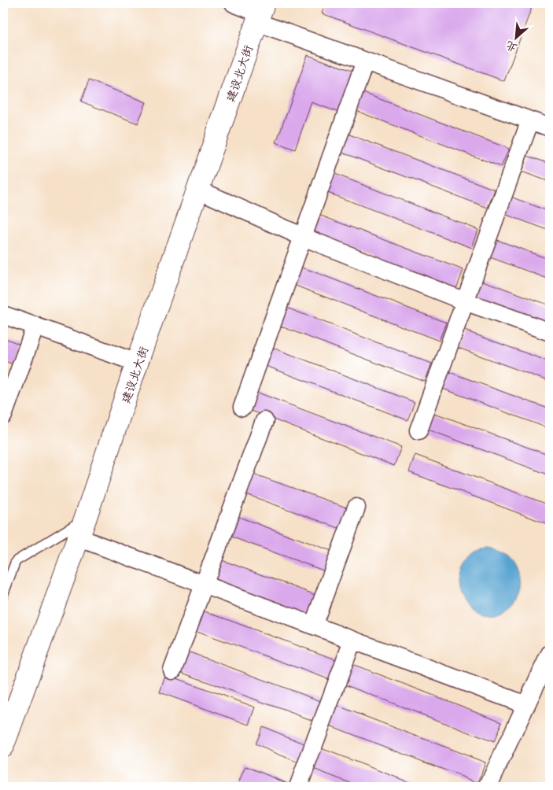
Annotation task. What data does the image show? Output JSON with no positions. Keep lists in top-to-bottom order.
{
  "streets": {
    "main road": ["建设北大街"]
  },
  "north": "bottom left"
}
